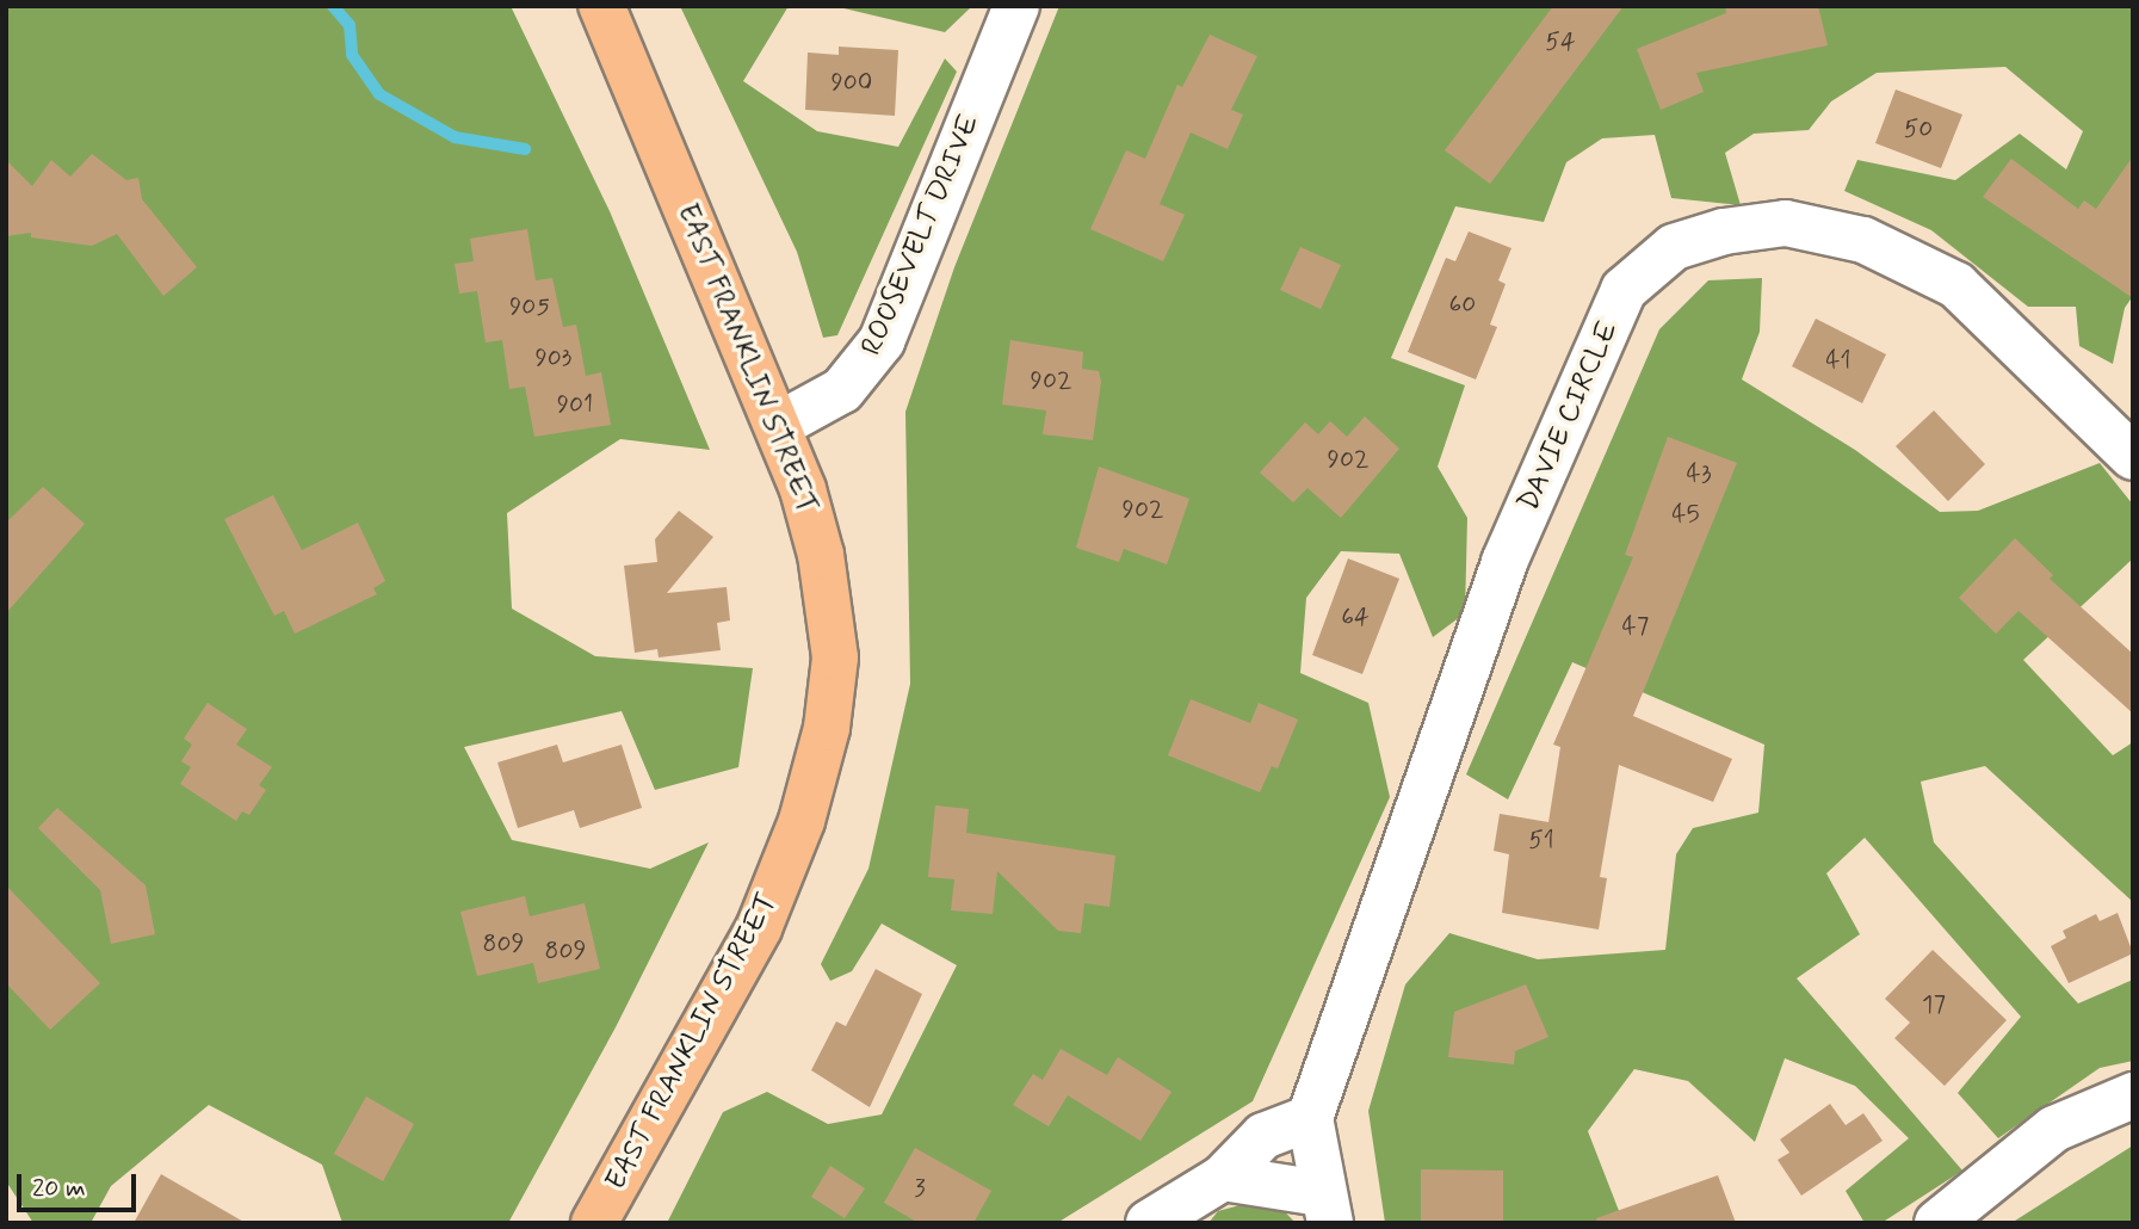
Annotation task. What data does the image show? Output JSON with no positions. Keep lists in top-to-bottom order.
{
  "streets": {
    "main road": ["EAST FRANKLIN STREET"],
    "street": ["ROOSEVELT DRIVE", "DAVIE CIRCLE"]
  },
  "crossings": [
    ["ROOSEVELT DRIVE", "EAST FRANKLIN STREET"]
  ],
  "house_numbers": [
    "54",
    "900",
    "50",
    "60",
    "905",
    "903",
    "41",
    "902",
    "901",
    "902",
    "43",
    "902",
    "45",
    "64",
    "47",
    "51",
    "809",
    "809",
    "17",
    "3"
  ],
  "scale_bar": "20 m"
}
